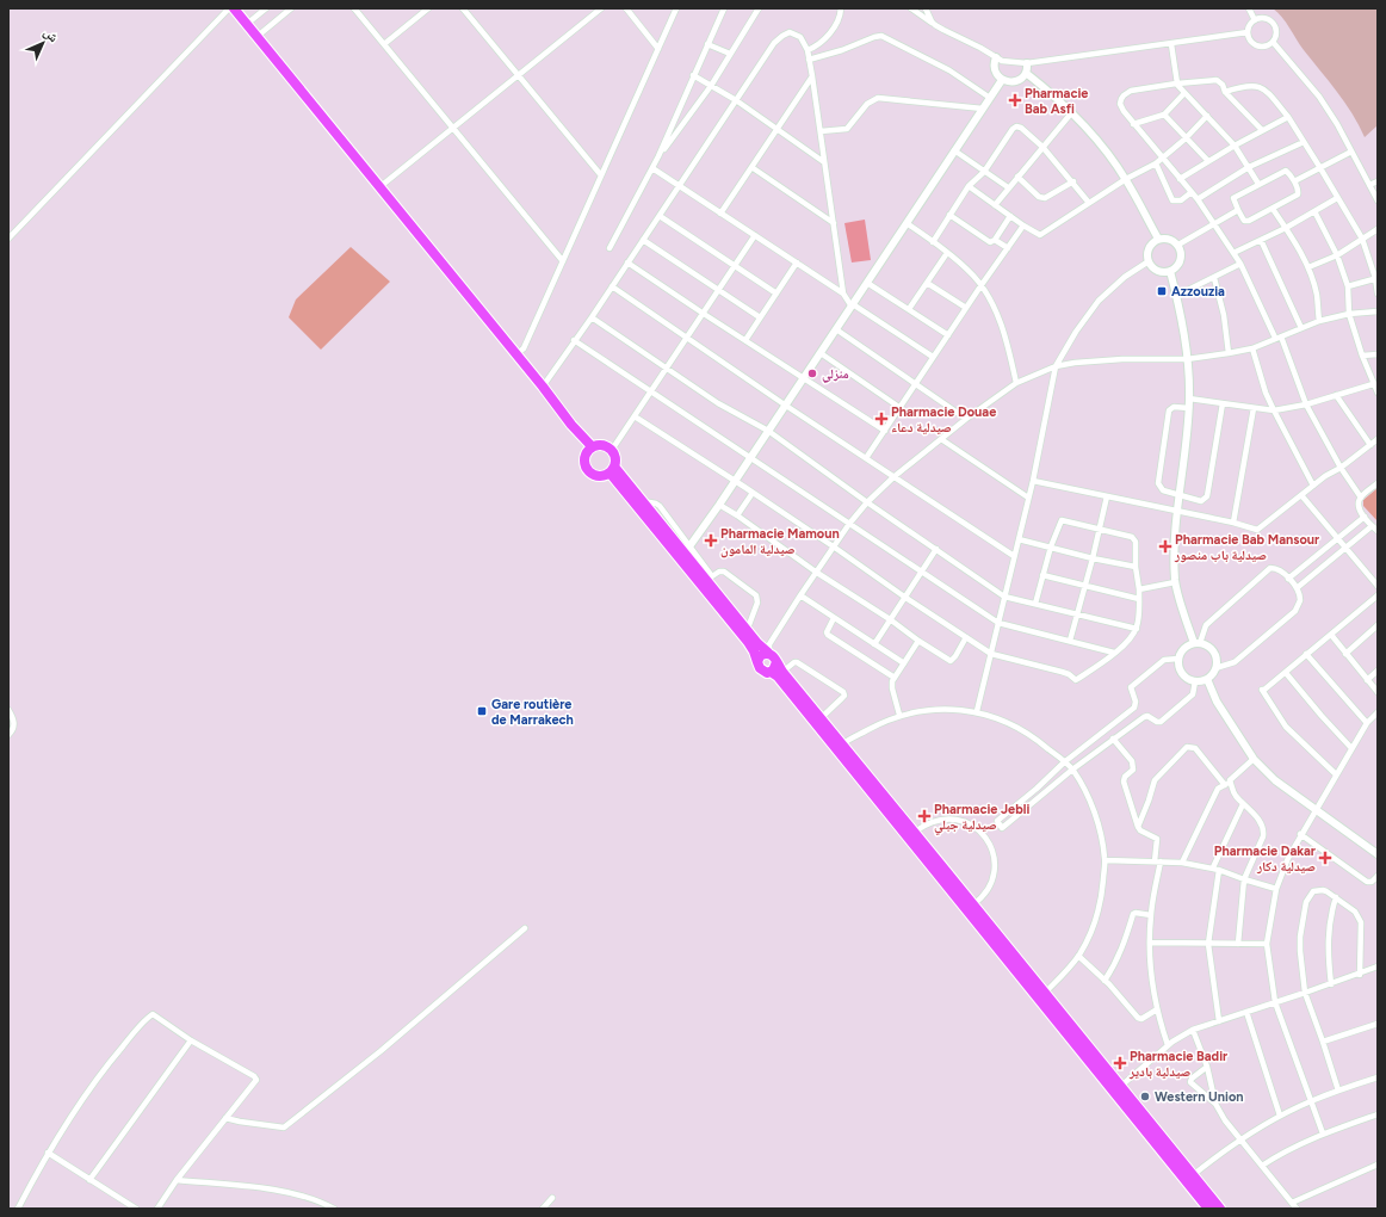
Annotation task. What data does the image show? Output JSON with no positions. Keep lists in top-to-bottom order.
{
  "places": {
    "health": [
      "Pharmacie Bab Asfi",
      "Pharmacie Douae صيدلية دعاء",
      "Pharmacie Mamoun صيدلية المامون",
      "Pharmacie Bab Mansour صيدلية باب منصور",
      "Pharmacie Jebli صيدلية جبلي",
      "Pharmacie Dakar صيدلية دكار",
      "Pharmacie Badir صيدلية بادير"
    ],
    "transit": ["Azzouzia", "Gare routière de Marrakech"],
    "other": ["منزلي", "Western Union"]
  },
  "north": "top right"
}
